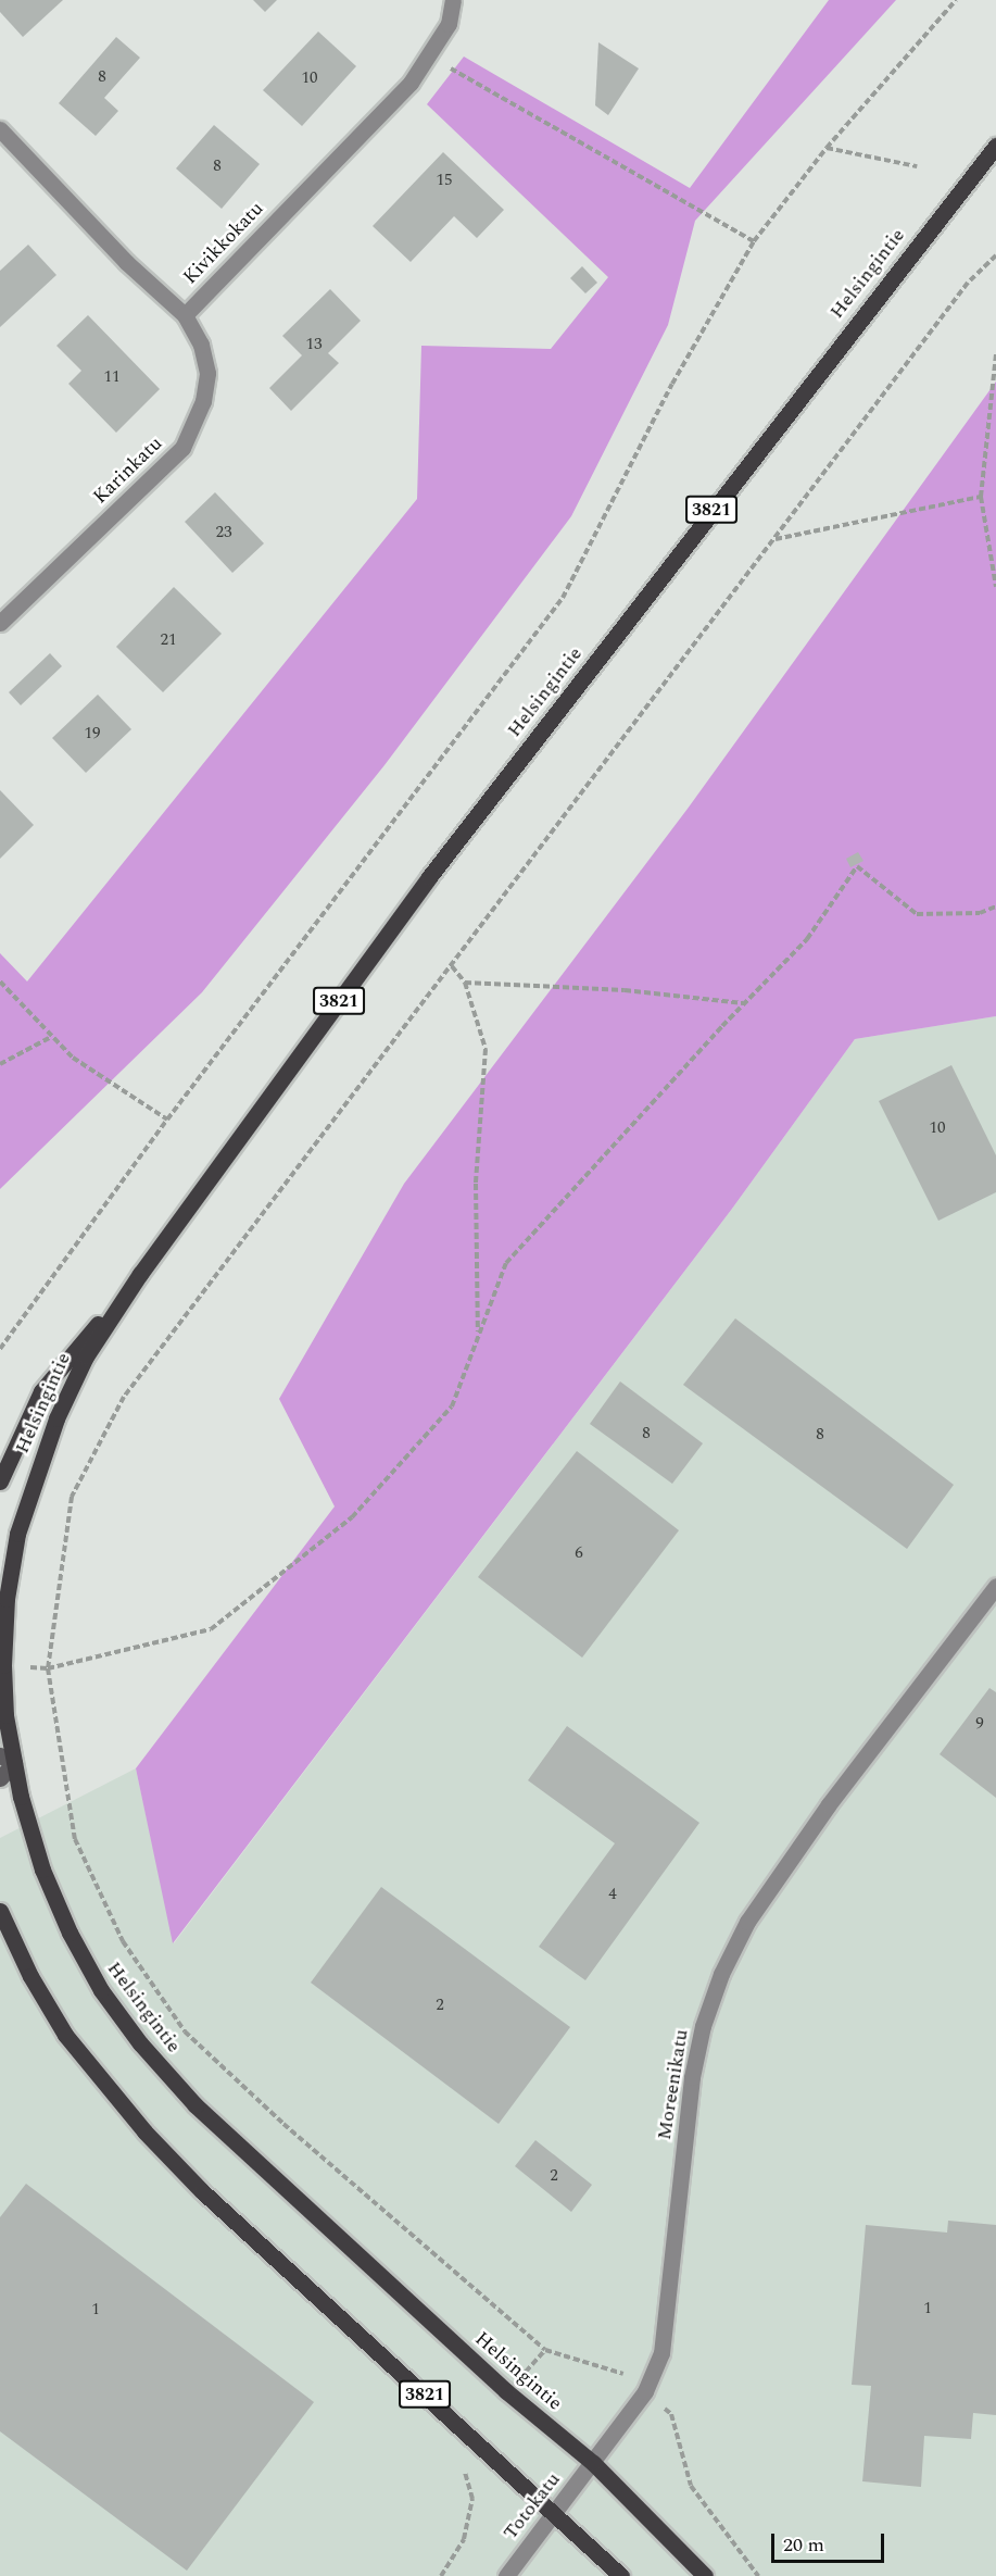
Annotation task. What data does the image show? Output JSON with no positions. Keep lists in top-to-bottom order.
{
  "streets": {
    "main road": ["Helsingintie", "3821"],
    "street": [
      "Kivikkokatu",
      "Karinkatu",
      "Moreenikatu",
      "Totokatu"
    ]
  },
  "crossings": [
    ["Kivikkokatu", "Karinkatu"],
    ["Helsingintie", "Moreenikatu"],
    ["Helsingintie", "Totokatu"],
    ["3821", "Totokatu"],
    ["Moreenikatu", "Totokatu"]
  ],
  "house_numbers": [
    "8",
    "10",
    "8",
    "15",
    "13",
    "11",
    "23",
    "21",
    "19",
    "10",
    "8",
    "8",
    "6",
    "9",
    "4",
    "2",
    "2",
    "1",
    "1"
  ],
  "scale_bar": "20 m"
}
